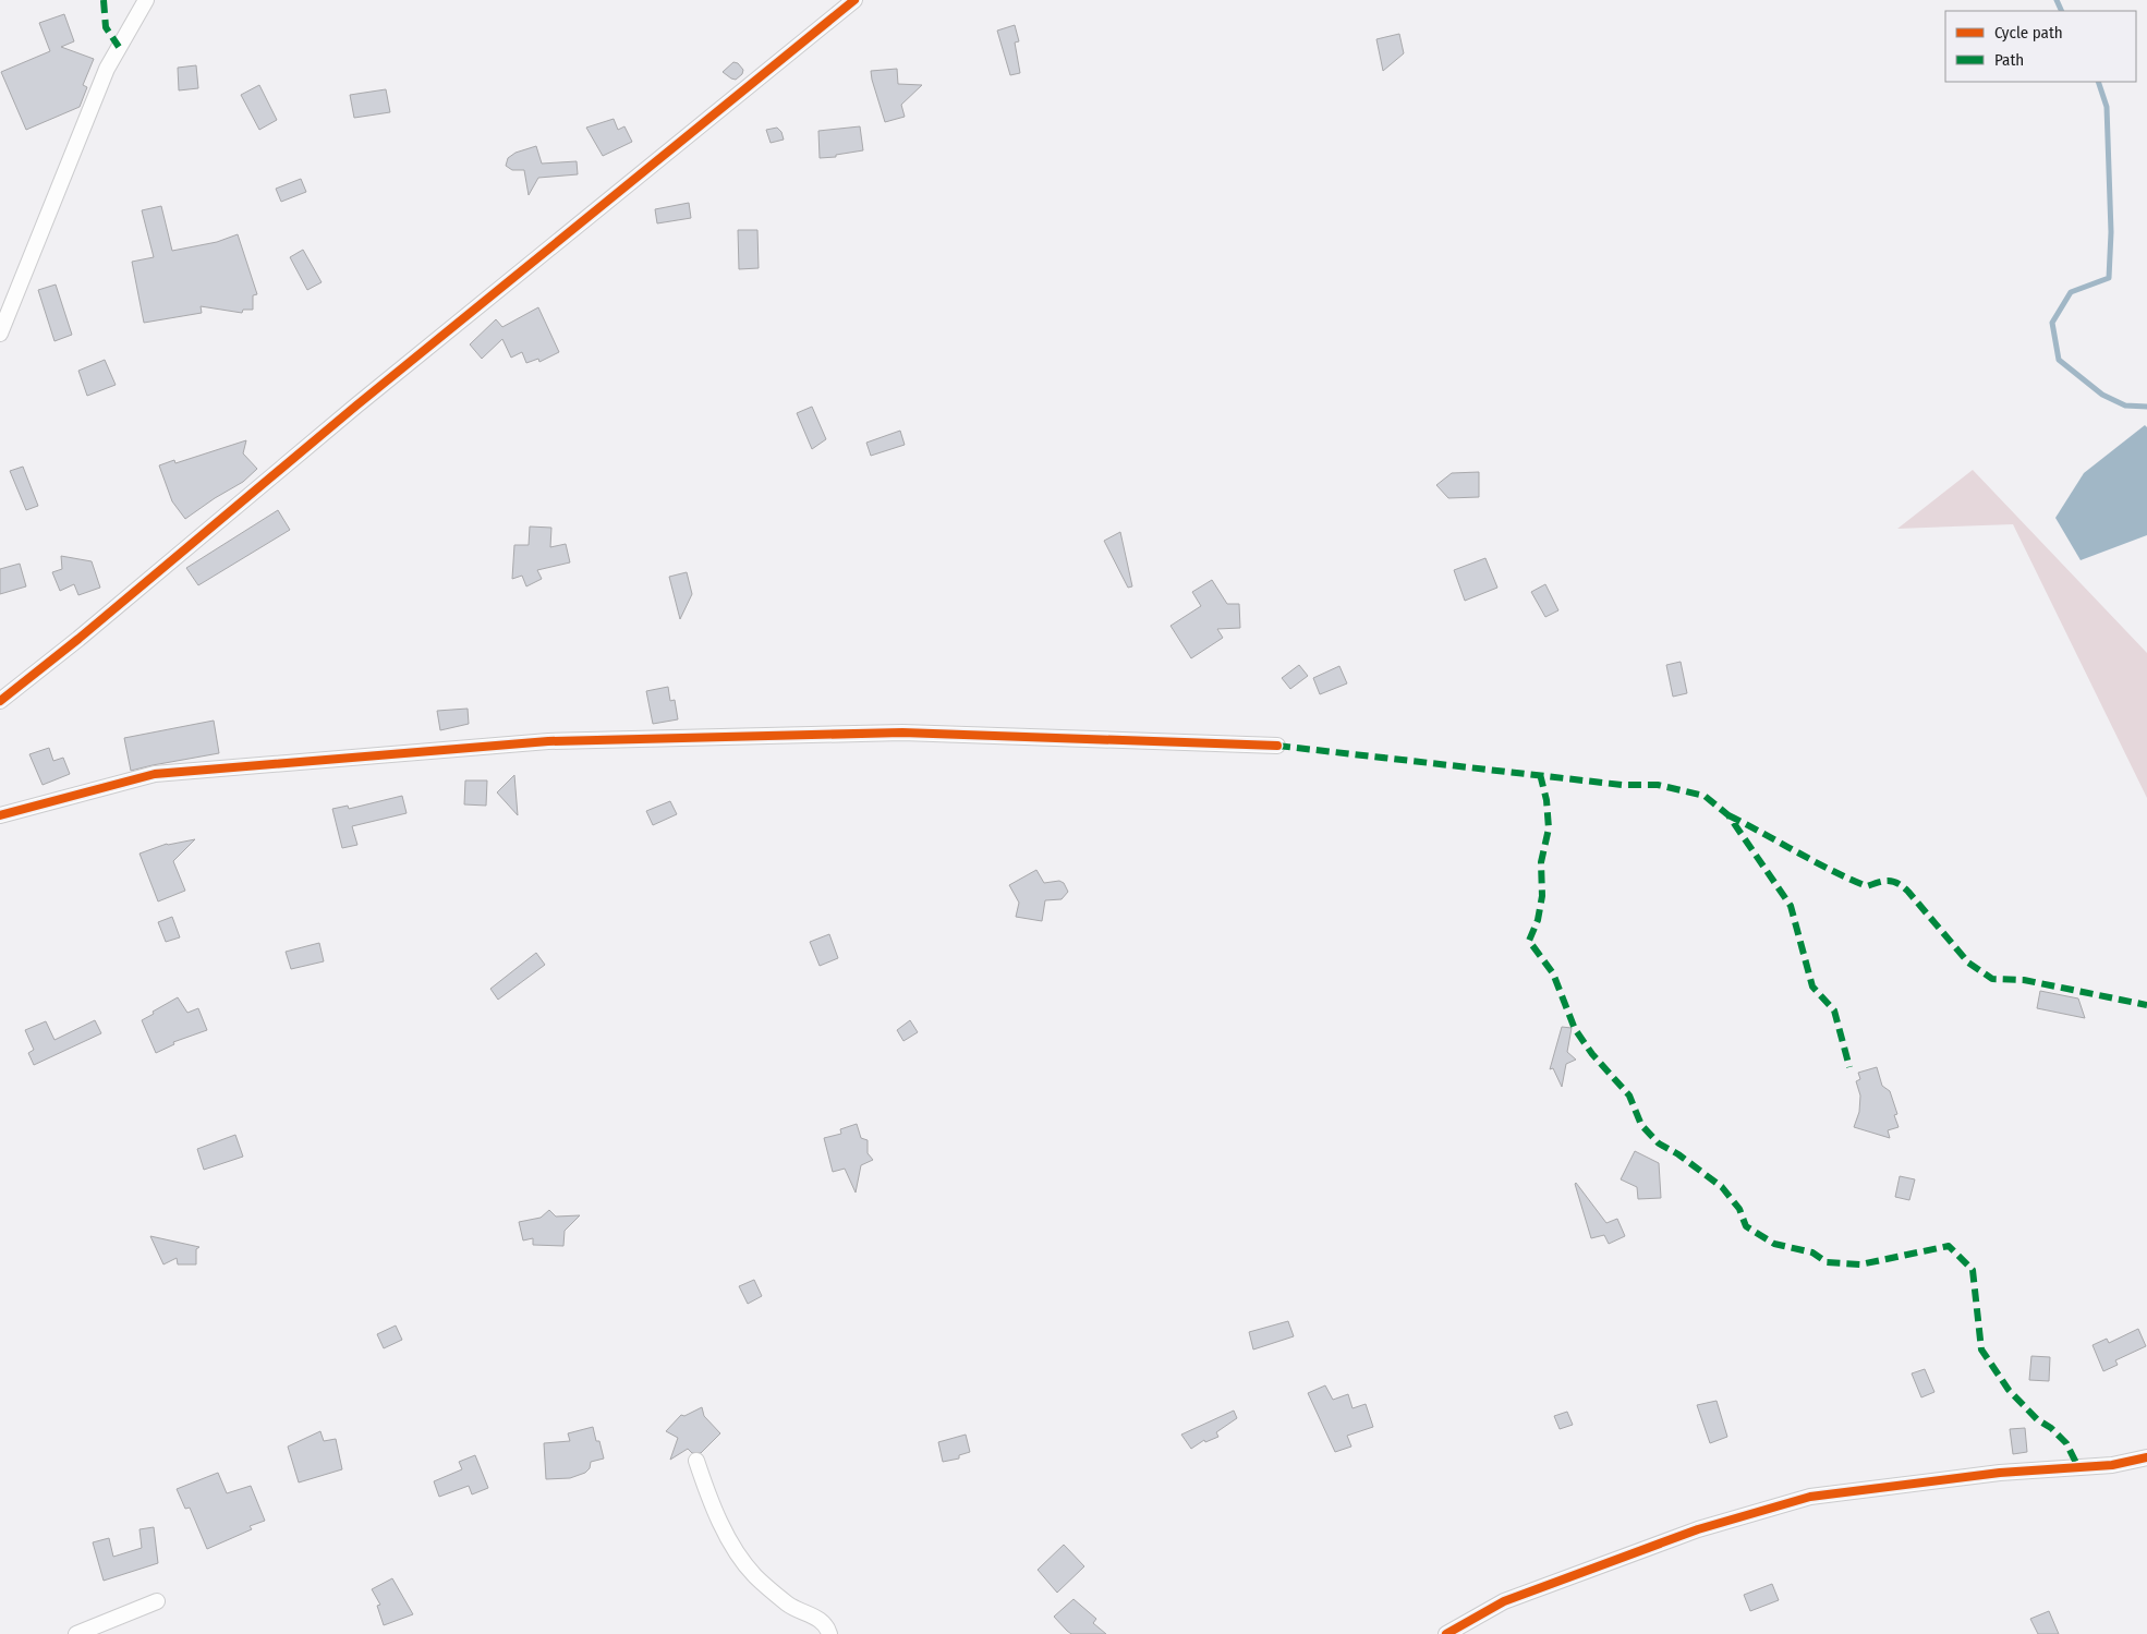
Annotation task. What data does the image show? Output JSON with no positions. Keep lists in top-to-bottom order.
{
  "legend": ["Cycle path", "Path"]
}
